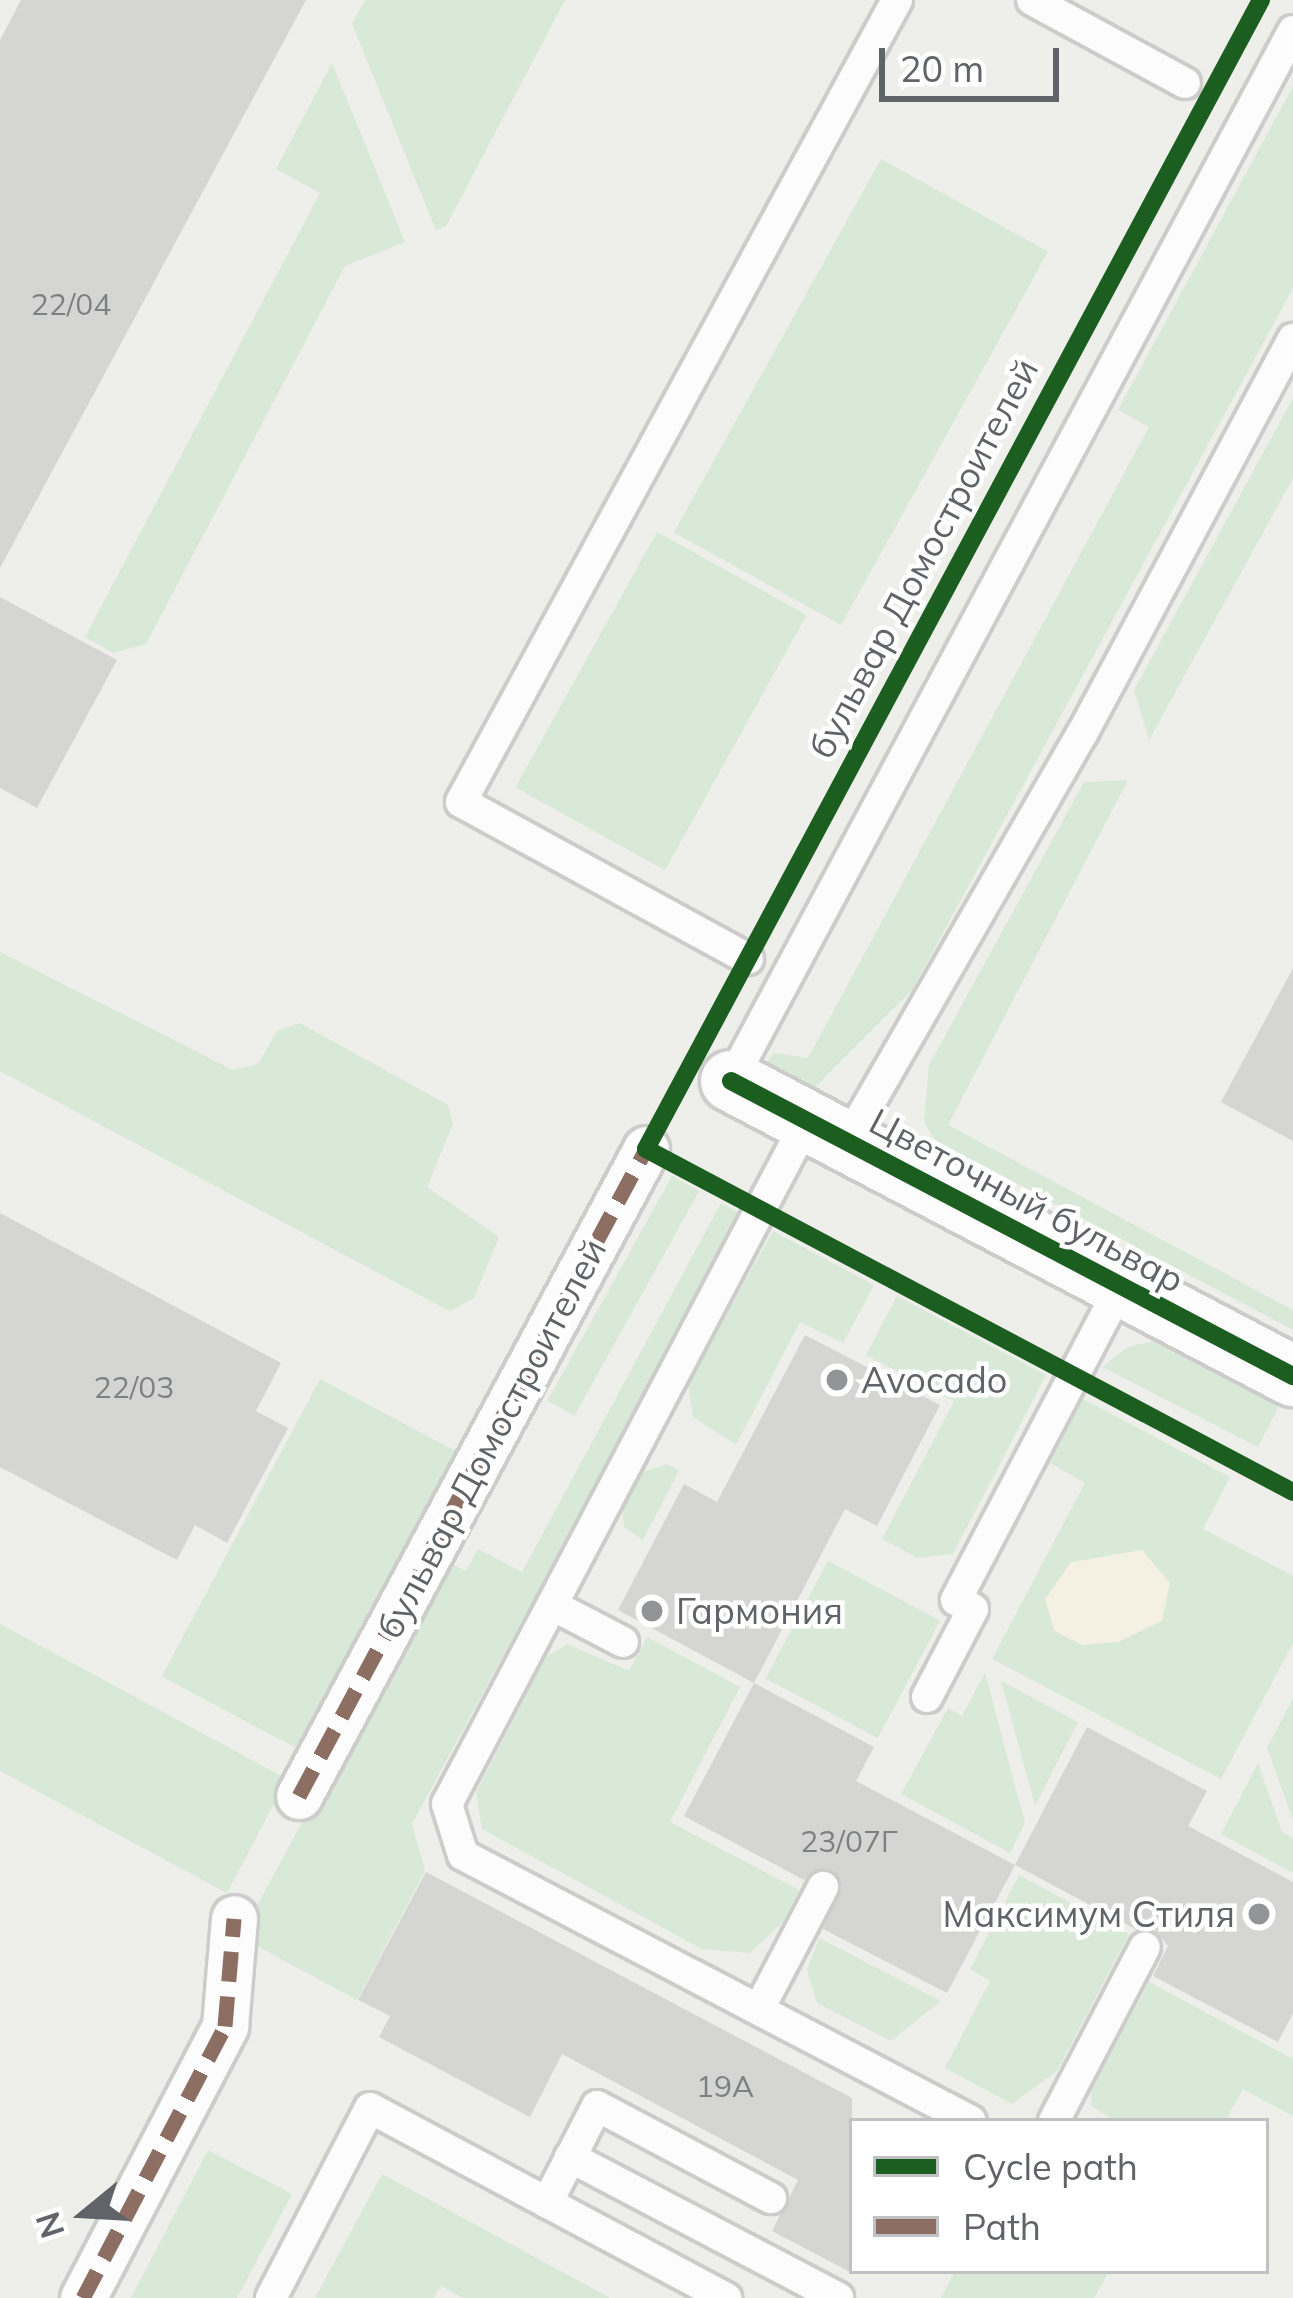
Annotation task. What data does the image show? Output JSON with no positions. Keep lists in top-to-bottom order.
{
  "streets": {
    "street": ["бульвар Домостроителей", "Цветочный бульвар"]
  },
  "places": ["Avocado", "Гармония", "Максимум Стиля"],
  "house_numbers": [
    "22/04",
    "22/03",
    "23/07Г",
    "19А"
  ],
  "legend": ["Cycle path", "Path"],
  "scale_bar": "20 m",
  "north": "left"
}
